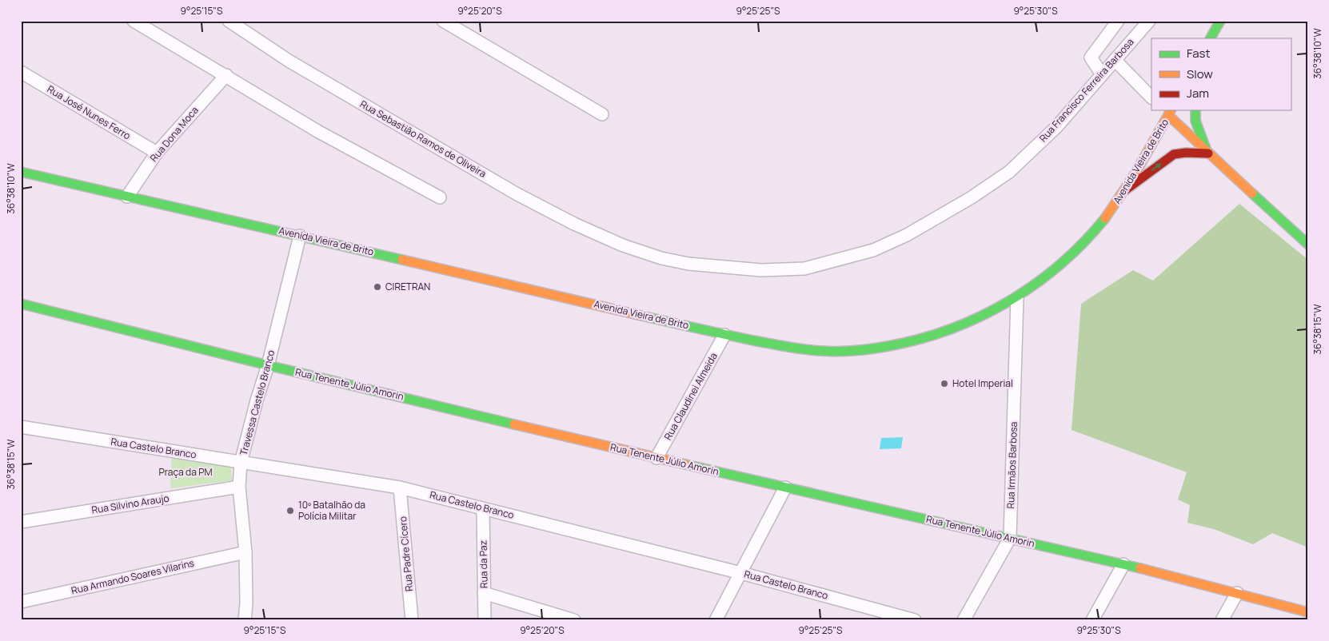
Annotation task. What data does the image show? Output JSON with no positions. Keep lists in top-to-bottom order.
{
  "streets": {
    "main road": ["Avenida Vieira de Brito", "Rua Tenente Júlio Amorin"],
    "street": [
      "Rua Francisco Ferreira Barbosa",
      "Rua José Nunes Ferro",
      "Rua Dona Moca",
      "Rua Sebastião Ramos de Oliveira",
      "Rua Claudinei Almeida",
      "Travessa Castelo Branco",
      "Rua Castelo Branco",
      "Rua Irmãos Barbosa",
      "Rua Silvino Araujo",
      "Rua Padre Cícero",
      "Rua da Paz",
      "Rua Armando Soares Vilarins"
    ]
  },
  "crossings": [
    ["Rua Francisco Ferreira Barbosa", "Rua Sebastião Ramos de Oliveira"],
    ["Rua José Nunes Ferro", "Rua Dona Moca"],
    ["Rua Dona Moca", "Avenida Vieira de Brito"],
    ["Avenida Vieira de Brito", "Rua Claudinei Almeida"],
    ["Avenida Vieira de Brito", "Travessa Castelo Branco"],
    ["Avenida Vieira de Brito", "Rua Irmãos Barbosa"],
    ["Rua Tenente Júlio Amorin", "Rua Claudinei Almeida"],
    ["Rua Tenente Júlio Amorin", "Travessa Castelo Branco"],
    ["Rua Tenente Júlio Amorin", "Rua Irmãos Barbosa"],
    ["Travessa Castelo Branco", "Rua Castelo Branco"],
    ["Travessa Castelo Branco", "Rua Silvino Araujo"],
    ["Travessa Castelo Branco", "Rua Armando Soares Vilarins"],
    ["Rua Castelo Branco", "Rua Padre Cícero"],
    ["Rua Castelo Branco", "Rua da Paz"]
  ],
  "parks": ["Praça da PM"],
  "places": ["CIRETRAN", "Hotel Imperial", "10º Batalhão da Polícia Militar"],
  "legend": ["Fast", "Slow", "Jam"],
  "coordinates": [
    "9°25'15\"S",
    "9°25'20\"S",
    "9°25'25\"S",
    "9°25'30\"S",
    "36°38'10\"W",
    "36°38'15\"W"
  ]
}
